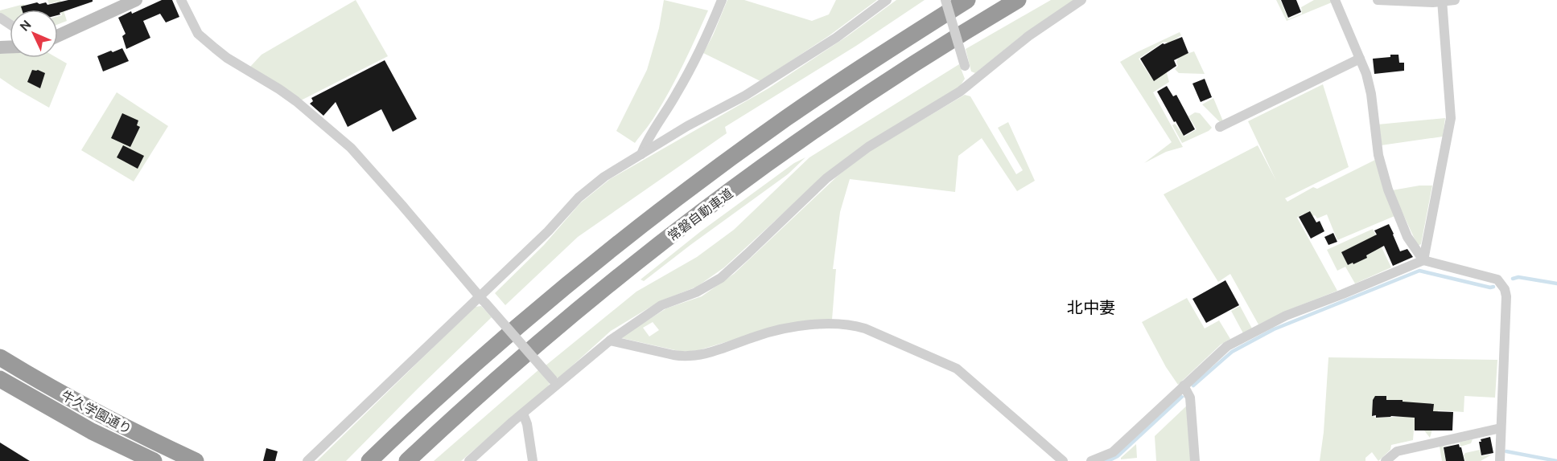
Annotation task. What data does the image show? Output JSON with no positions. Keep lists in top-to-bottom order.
{
  "streets": {
    "highway": ["常磐自動車道", "牛久学園通り"]
  },
  "districts": ["北中妻"],
  "north": "top left"
}
